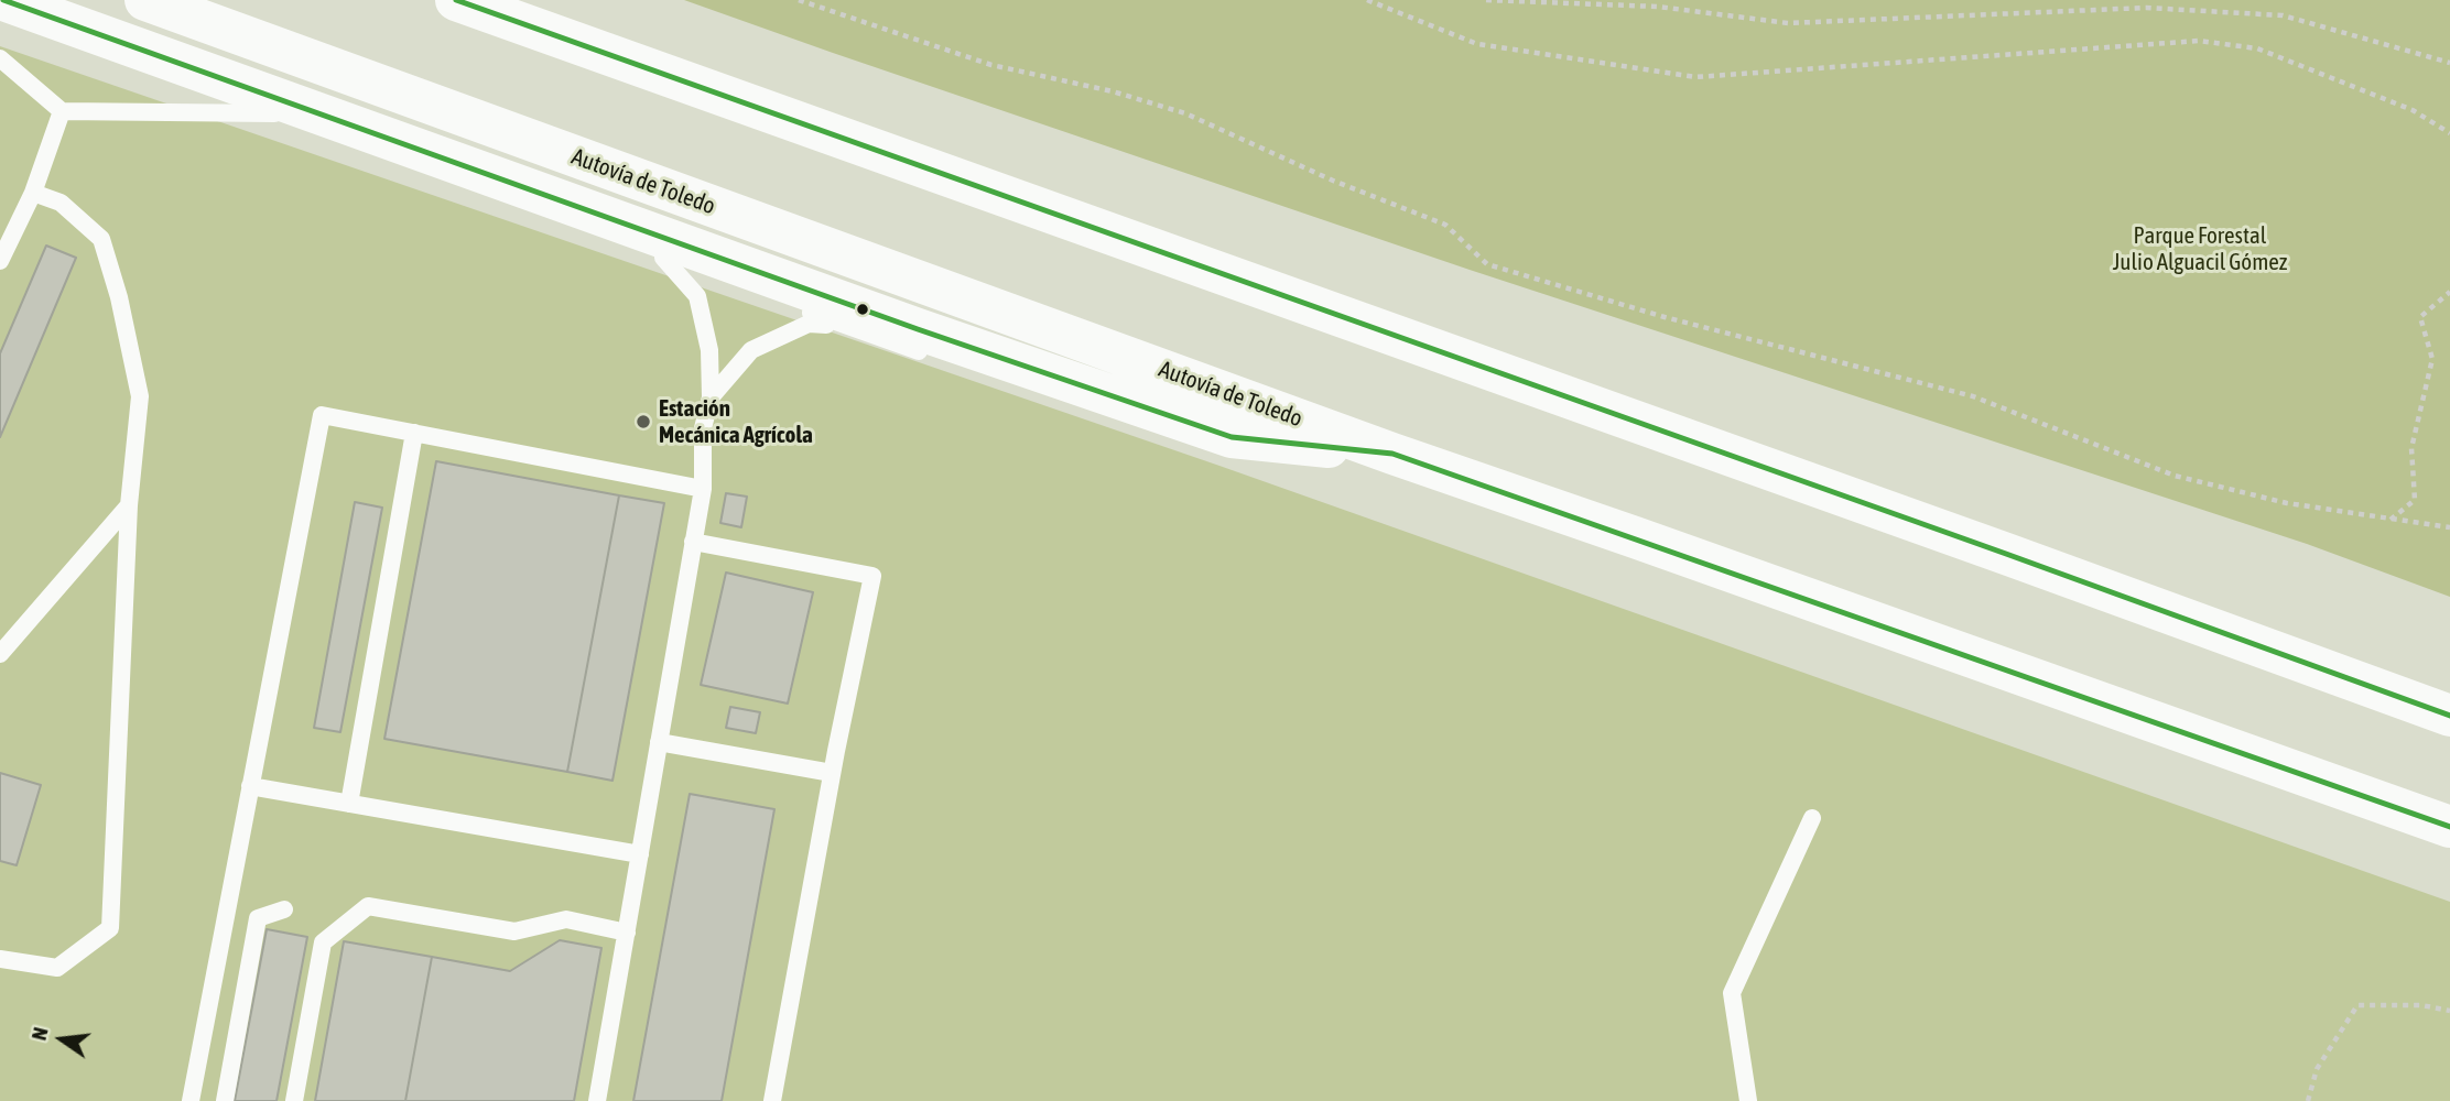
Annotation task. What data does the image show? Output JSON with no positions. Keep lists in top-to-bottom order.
{
  "streets": {
    "highway": ["Autovía de Toledo"]
  },
  "parks": ["Parque Forestal Julio Alguacil Gómez"],
  "places": ["Estación Mecánica Agrícola"],
  "north": "left"
}
